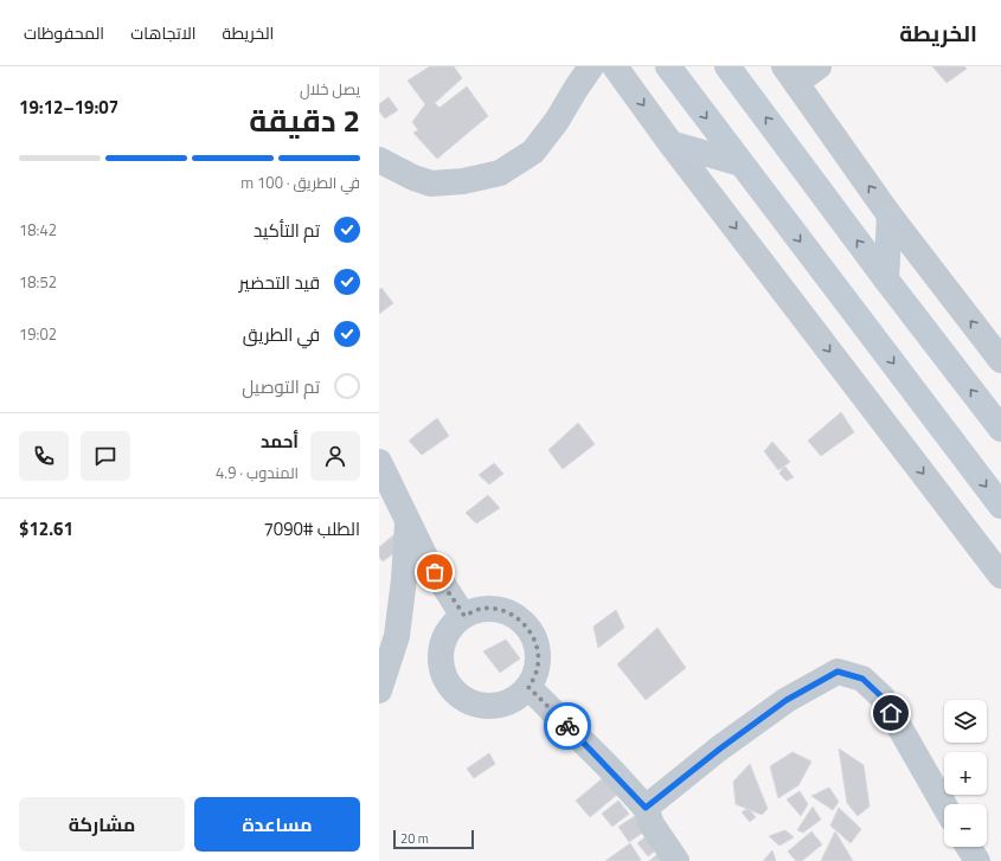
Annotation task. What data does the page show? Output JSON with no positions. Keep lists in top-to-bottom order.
{
  "scale_bar": "20 m",
  "page": {
    "header": "الخريطة",
    "nav": ["الخريطة", "الاتجاهات", "المحفوظات"],
    "heading": ["2 دقيقة", "يصل خلال", "19:07–19:12"],
    "panel": [
      "أحمد",
      "المندوب · 4.9",
      "الطلب #7090",
      "$12.61"
    ],
    "bar": "في الطريق · 100 m",
    "list": [
      ["تم التأكيد", "18:42"],
      ["قيد التحضير", "18:52"],
      ["في الطريق", "19:02"],
      "تم التوصيل"
    ],
    "map_buttons": ["+", "−"],
    "buttons": ["مساعدة", "مشاركة"],
    "scale": "20 m"
  }
}
